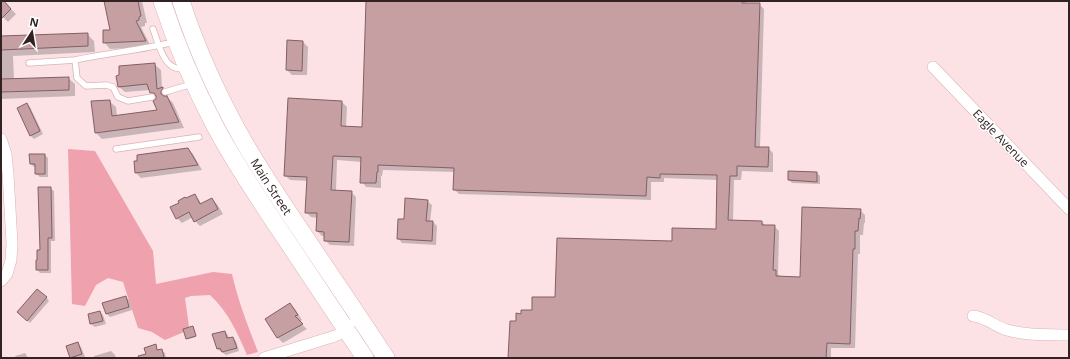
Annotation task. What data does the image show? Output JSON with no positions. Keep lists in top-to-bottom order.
{
  "streets": {
    "main road": ["Main Street"],
    "street": ["Eagle Avenue"]
  },
  "north": "top"
}
